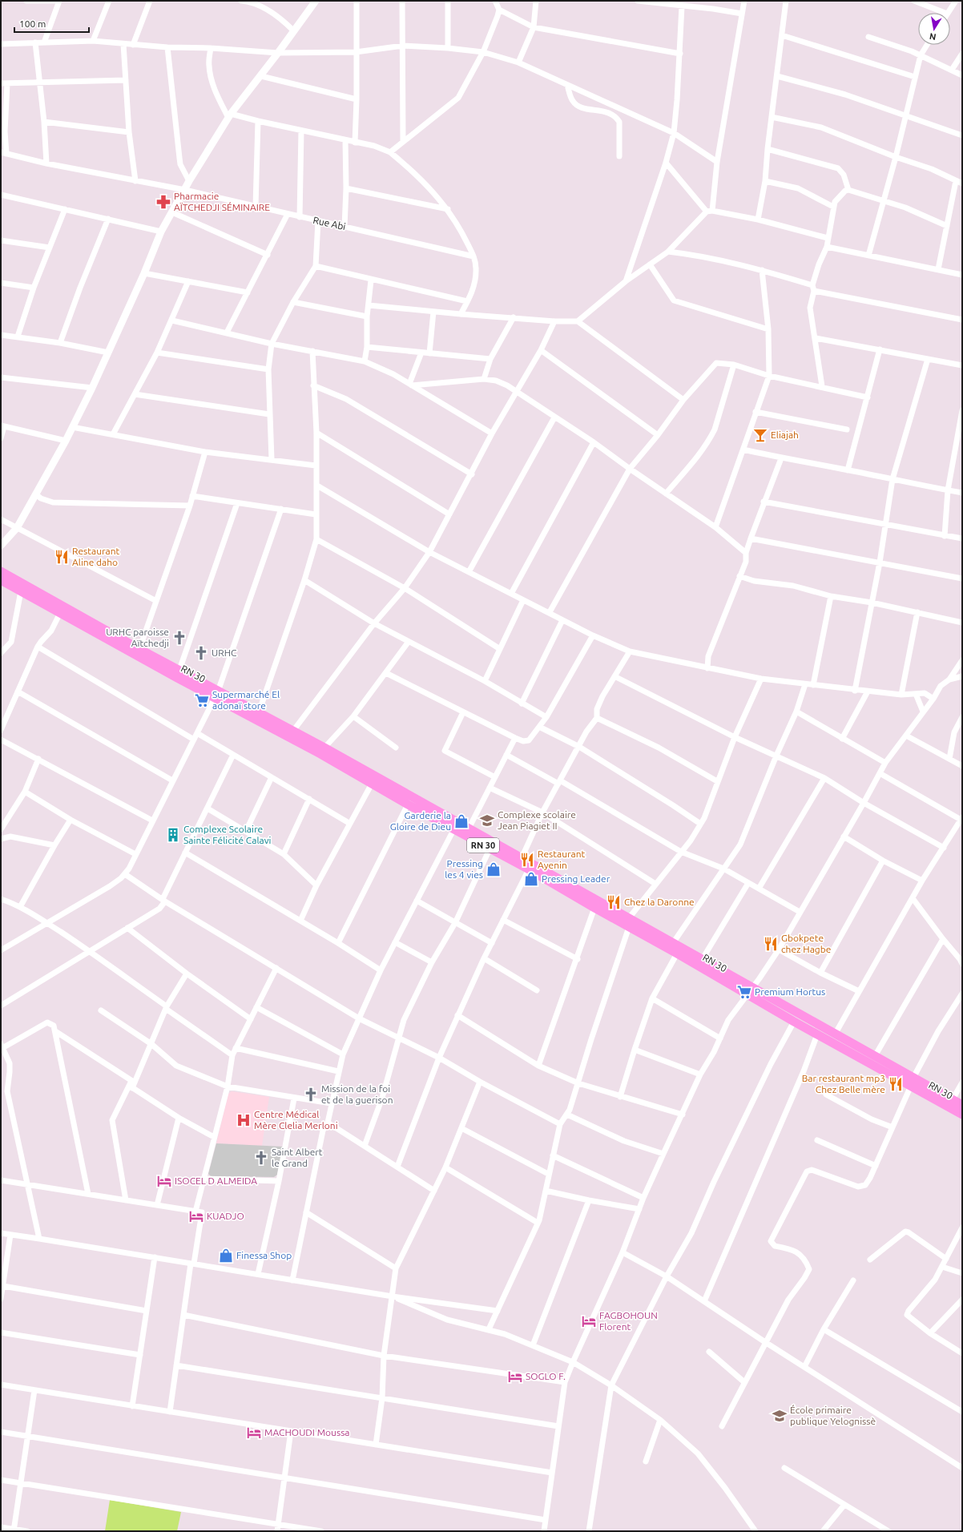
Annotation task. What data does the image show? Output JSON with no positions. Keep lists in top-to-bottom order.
{
  "streets": {
    "main road": ["RN 30"],
    "street": ["Rue Abi"]
  },
  "places": {
    "pharmacy": ["Pharmacie AÏTCHEDJI SÉMINAIRE"],
    "bar": ["Eliajah"],
    "restaurant": [
      "Restaurant Aline daho",
      "Restaurant Ayenin",
      "Chez la Daronne",
      "Gbokpete chez Hagbe",
      "Bar restaurant mp3 Chez Belle mère"
    ],
    "church": [
      "URHC paroisse Aïtchedji",
      "URHC",
      "Mission de la foi et de la guerison",
      "Saint Albert le Grand"
    ],
    "supermarket": ["Supermarché El adonaï store", "Premium Hortus"],
    "school or university": ["Complexe scolaire Jean Piagiet II", "École primaire publique Yelognissè"],
    "shop": [
      "Garderie la Gloire de Dieu",
      "Pressing les 4 vies",
      "Pressing Leader",
      "Finessa Shop"
    ],
    "building": ["Complexe Scolaire Sainte Félicité Calavi"],
    "hospital": ["Centre Médical Mère Clelia Merloni"],
    "hotel": [
      "ISOCEL D ALMEIDA",
      "KUADJO",
      "FAGBOHOUN Florent",
      "SOGLO F.",
      "MACHOUDI Moussa"
    ]
  },
  "scale_bar": "100 m",
  "north": "bottom"
}
